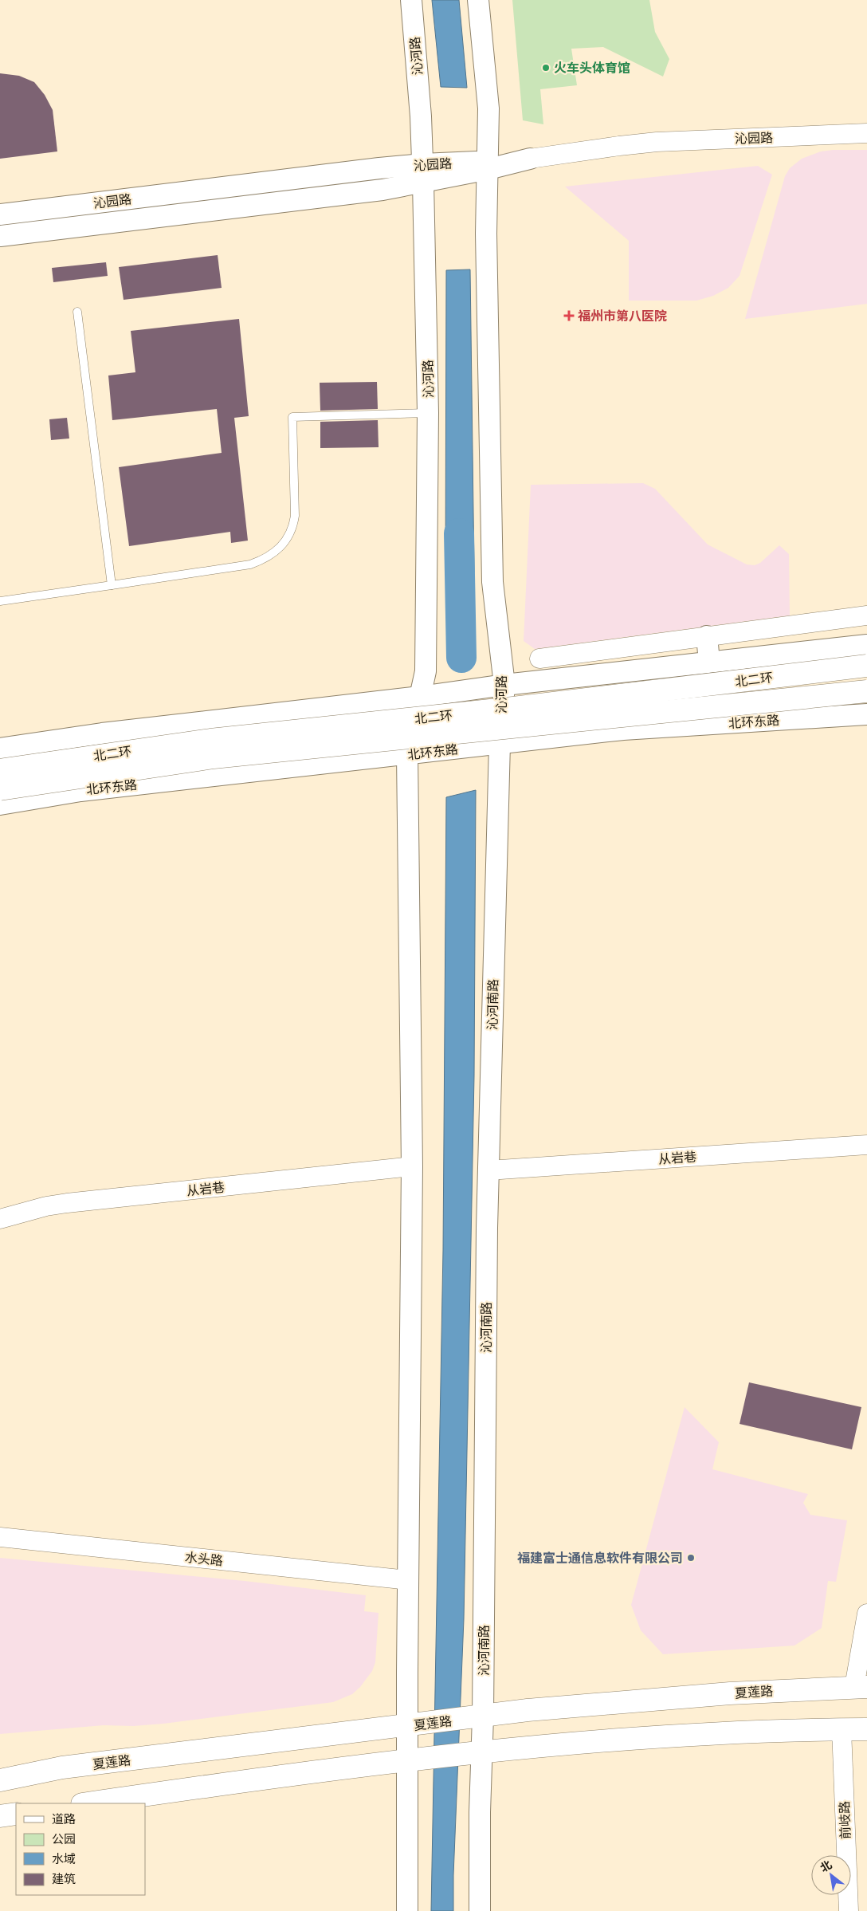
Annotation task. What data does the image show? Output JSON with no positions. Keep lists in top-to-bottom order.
{
  "streets": {
    "main road": [
      "沁河路",
      "沁园路",
      "北二环",
      "北环东路",
      "沁河南路",
      "夏莲路"
    ],
    "street": ["从岩巷", "水头路", "前岐路"]
  },
  "crossings": [
    ["沁河路", "沁园路"],
    ["沁河路", "北环东路"],
    ["沁河路", "沁河南路"],
    ["北环东路", "沁河南路"],
    ["沁河南路", "从岩巷"],
    ["沁河南路", "夏莲路"]
  ],
  "places": {
    "other": ["火车头体育馆", "福建富士通信息软件有限公司"],
    "health": ["福州市第八医院"]
  },
  "legend": [
    "道路",
    "公园",
    "水域",
    "建筑"
  ],
  "north": "top left"
}
